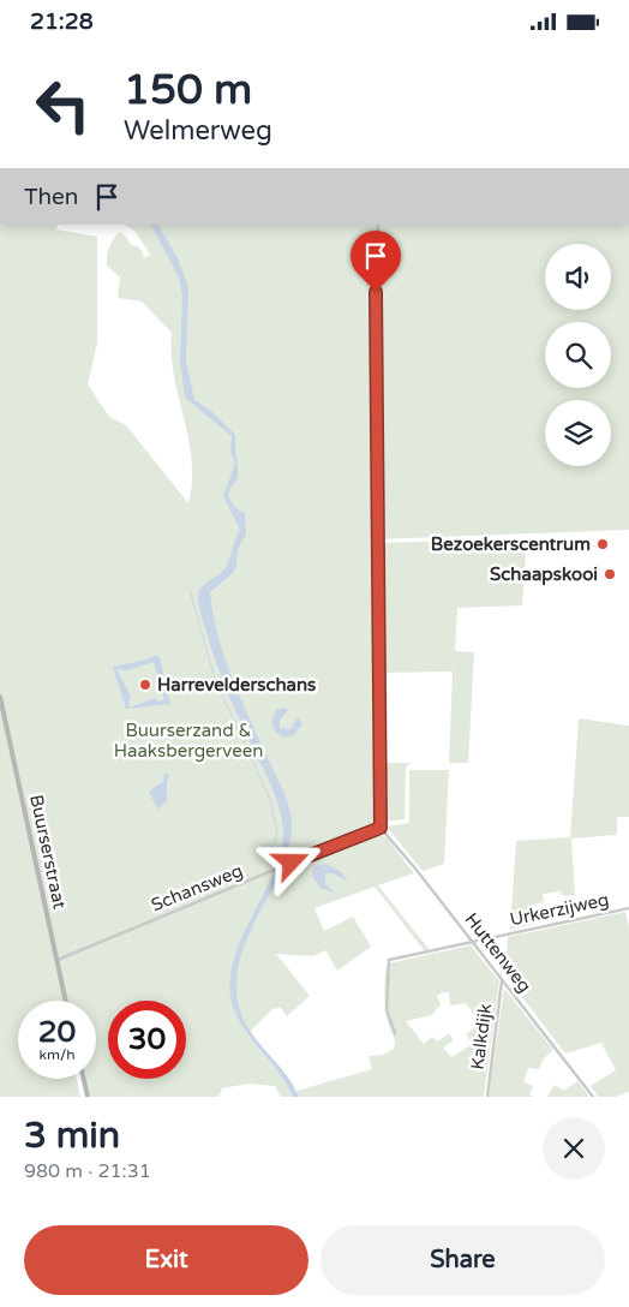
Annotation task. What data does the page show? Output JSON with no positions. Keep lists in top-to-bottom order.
{
  "streets": {
    "main road": ["Buurserstraat"],
    "street": [
      "Schansweg",
      "Urkerzijweg",
      "Huttenweg",
      "Kalkdijk"
    ]
  },
  "crossings": [
    ["Buurserstraat", "Schansweg"],
    ["Schansweg", "Huttenweg"],
    ["Urkerzijweg", "Huttenweg"],
    ["Huttenweg", "Kalkdijk"]
  ],
  "parks": ["Buurserzand & Haaksbergerveen"],
  "places": ["Bezoekerscentrum", "Schaapskooi", "Harrevelderschans"],
  "page": {
    "status": "21:28",
    "turn": ["150 m", "Welmerweg"],
    "then": "Then",
    "speed": "20 km/h",
    "limit": "30",
    "heading": ["3 min", "980 m · 21:31"],
    "buttons": ["Exit", "Share"]
  }
}
